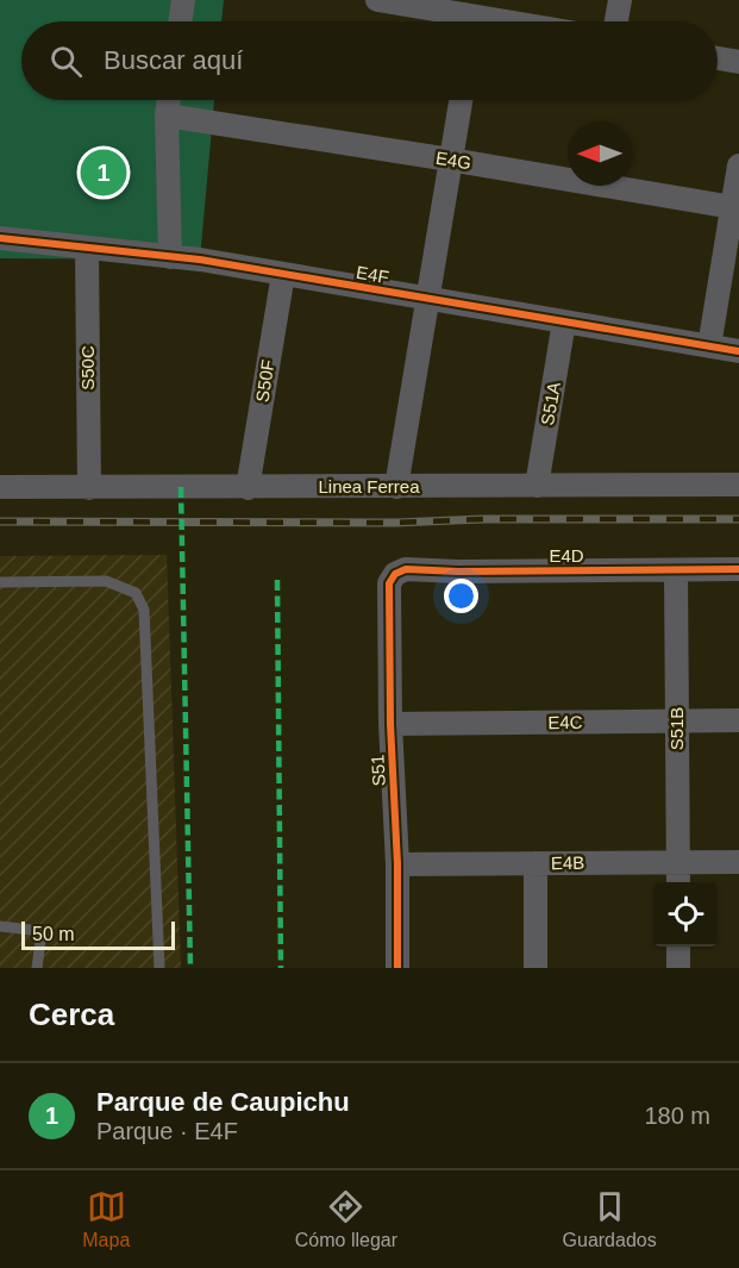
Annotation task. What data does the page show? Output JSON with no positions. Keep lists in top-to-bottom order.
{
  "streets": {
    "street": [
      "E4G",
      "E4F",
      "S50C",
      "S50F",
      "S51A",
      "Linea Ferrea",
      "E4D",
      "E4C",
      "S51B",
      "S51",
      "E4B"
    ]
  },
  "crossings": [
    ["E4F", "S50C"],
    ["E4F", "S50F"],
    ["E4F", "S51A"],
    ["S50C", "Linea Ferrea"],
    ["S50F", "Linea Ferrea"],
    ["S51A", "Linea Ferrea"],
    ["E4D", "S51B"],
    ["E4D", "S51"],
    ["E4C", "S51B"],
    ["E4C", "S51"],
    ["S51B", "E4B"],
    ["S51", "E4B"]
  ],
  "scale_bar": "50 m",
  "north": "left",
  "page": {
    "search": "Buscar aquí",
    "pins": "1",
    "scale": "50 m",
    "heading": "Cerca",
    "list": [
      {
        "mark": "1",
        "name": "Parque de Caupichu",
        "note": "Parque · E4F",
        "value": "180 m"
      }
    ],
    "nav": ["Mapa", "Cómo llegar", "Guardados"]
  }
}
